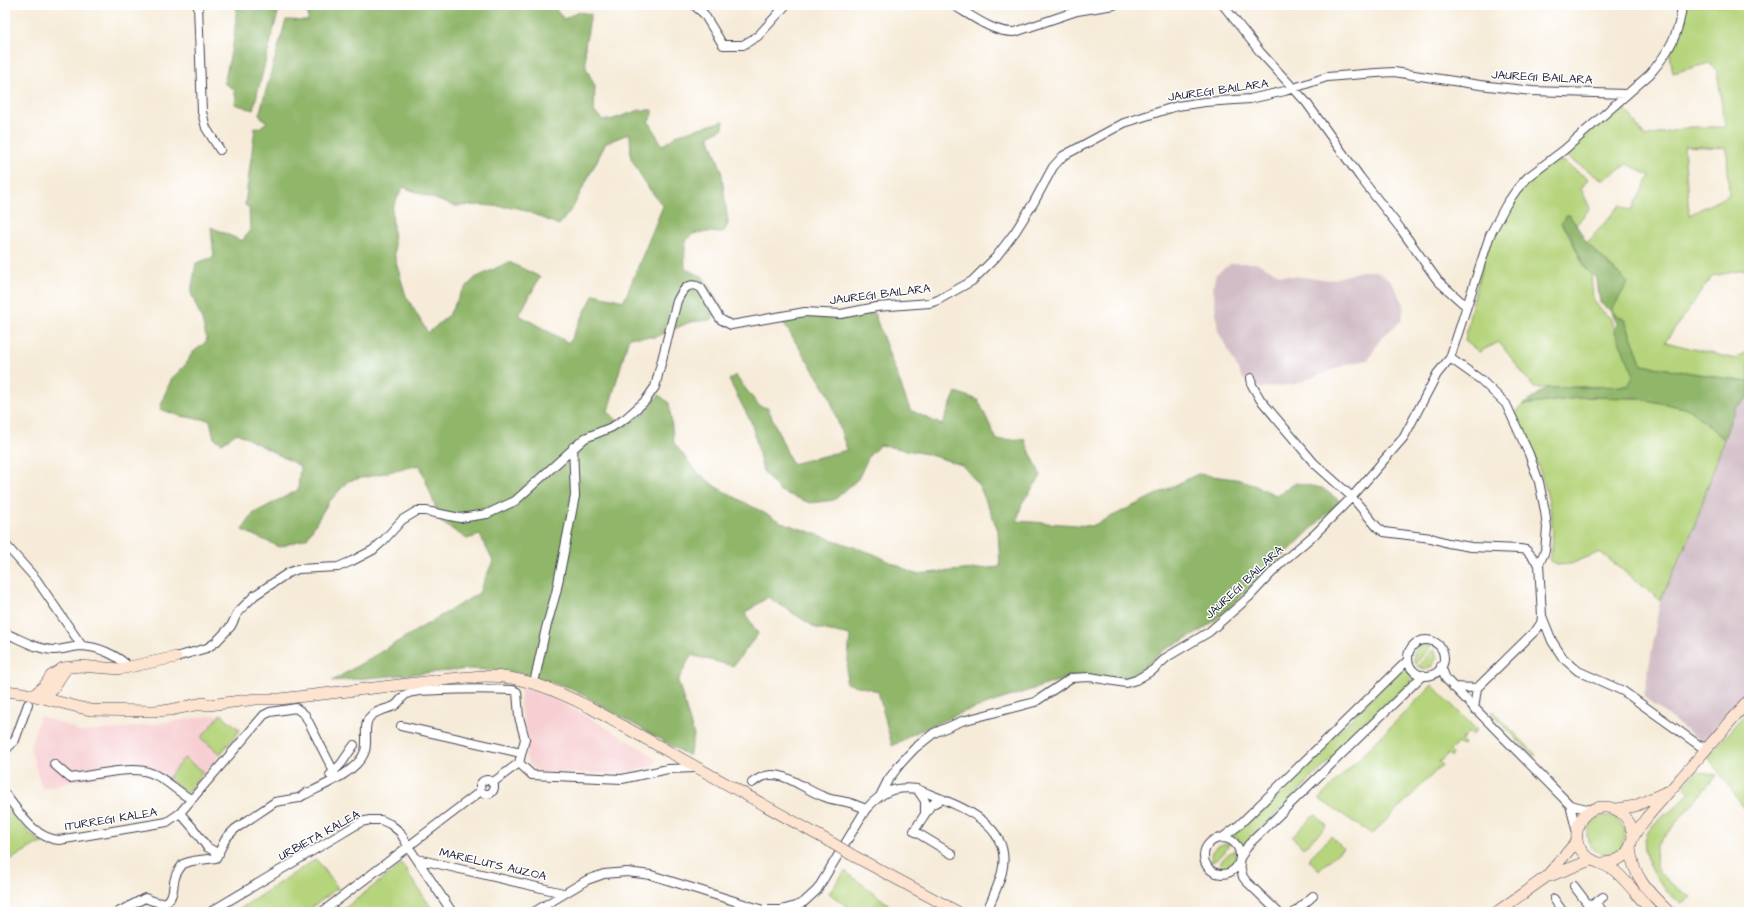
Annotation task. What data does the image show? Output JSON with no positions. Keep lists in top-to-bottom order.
{
  "streets": {
    "street": [
      "JAUREGI BAILARA",
      "ITURREGI KALEA",
      "URBIETA KALEA",
      "MARIELUTS AUZOA"
    ]
  },
  "crossings": [
    ["URBIETA KALEA", "MARIELUTS AUZOA"]
  ]
}
